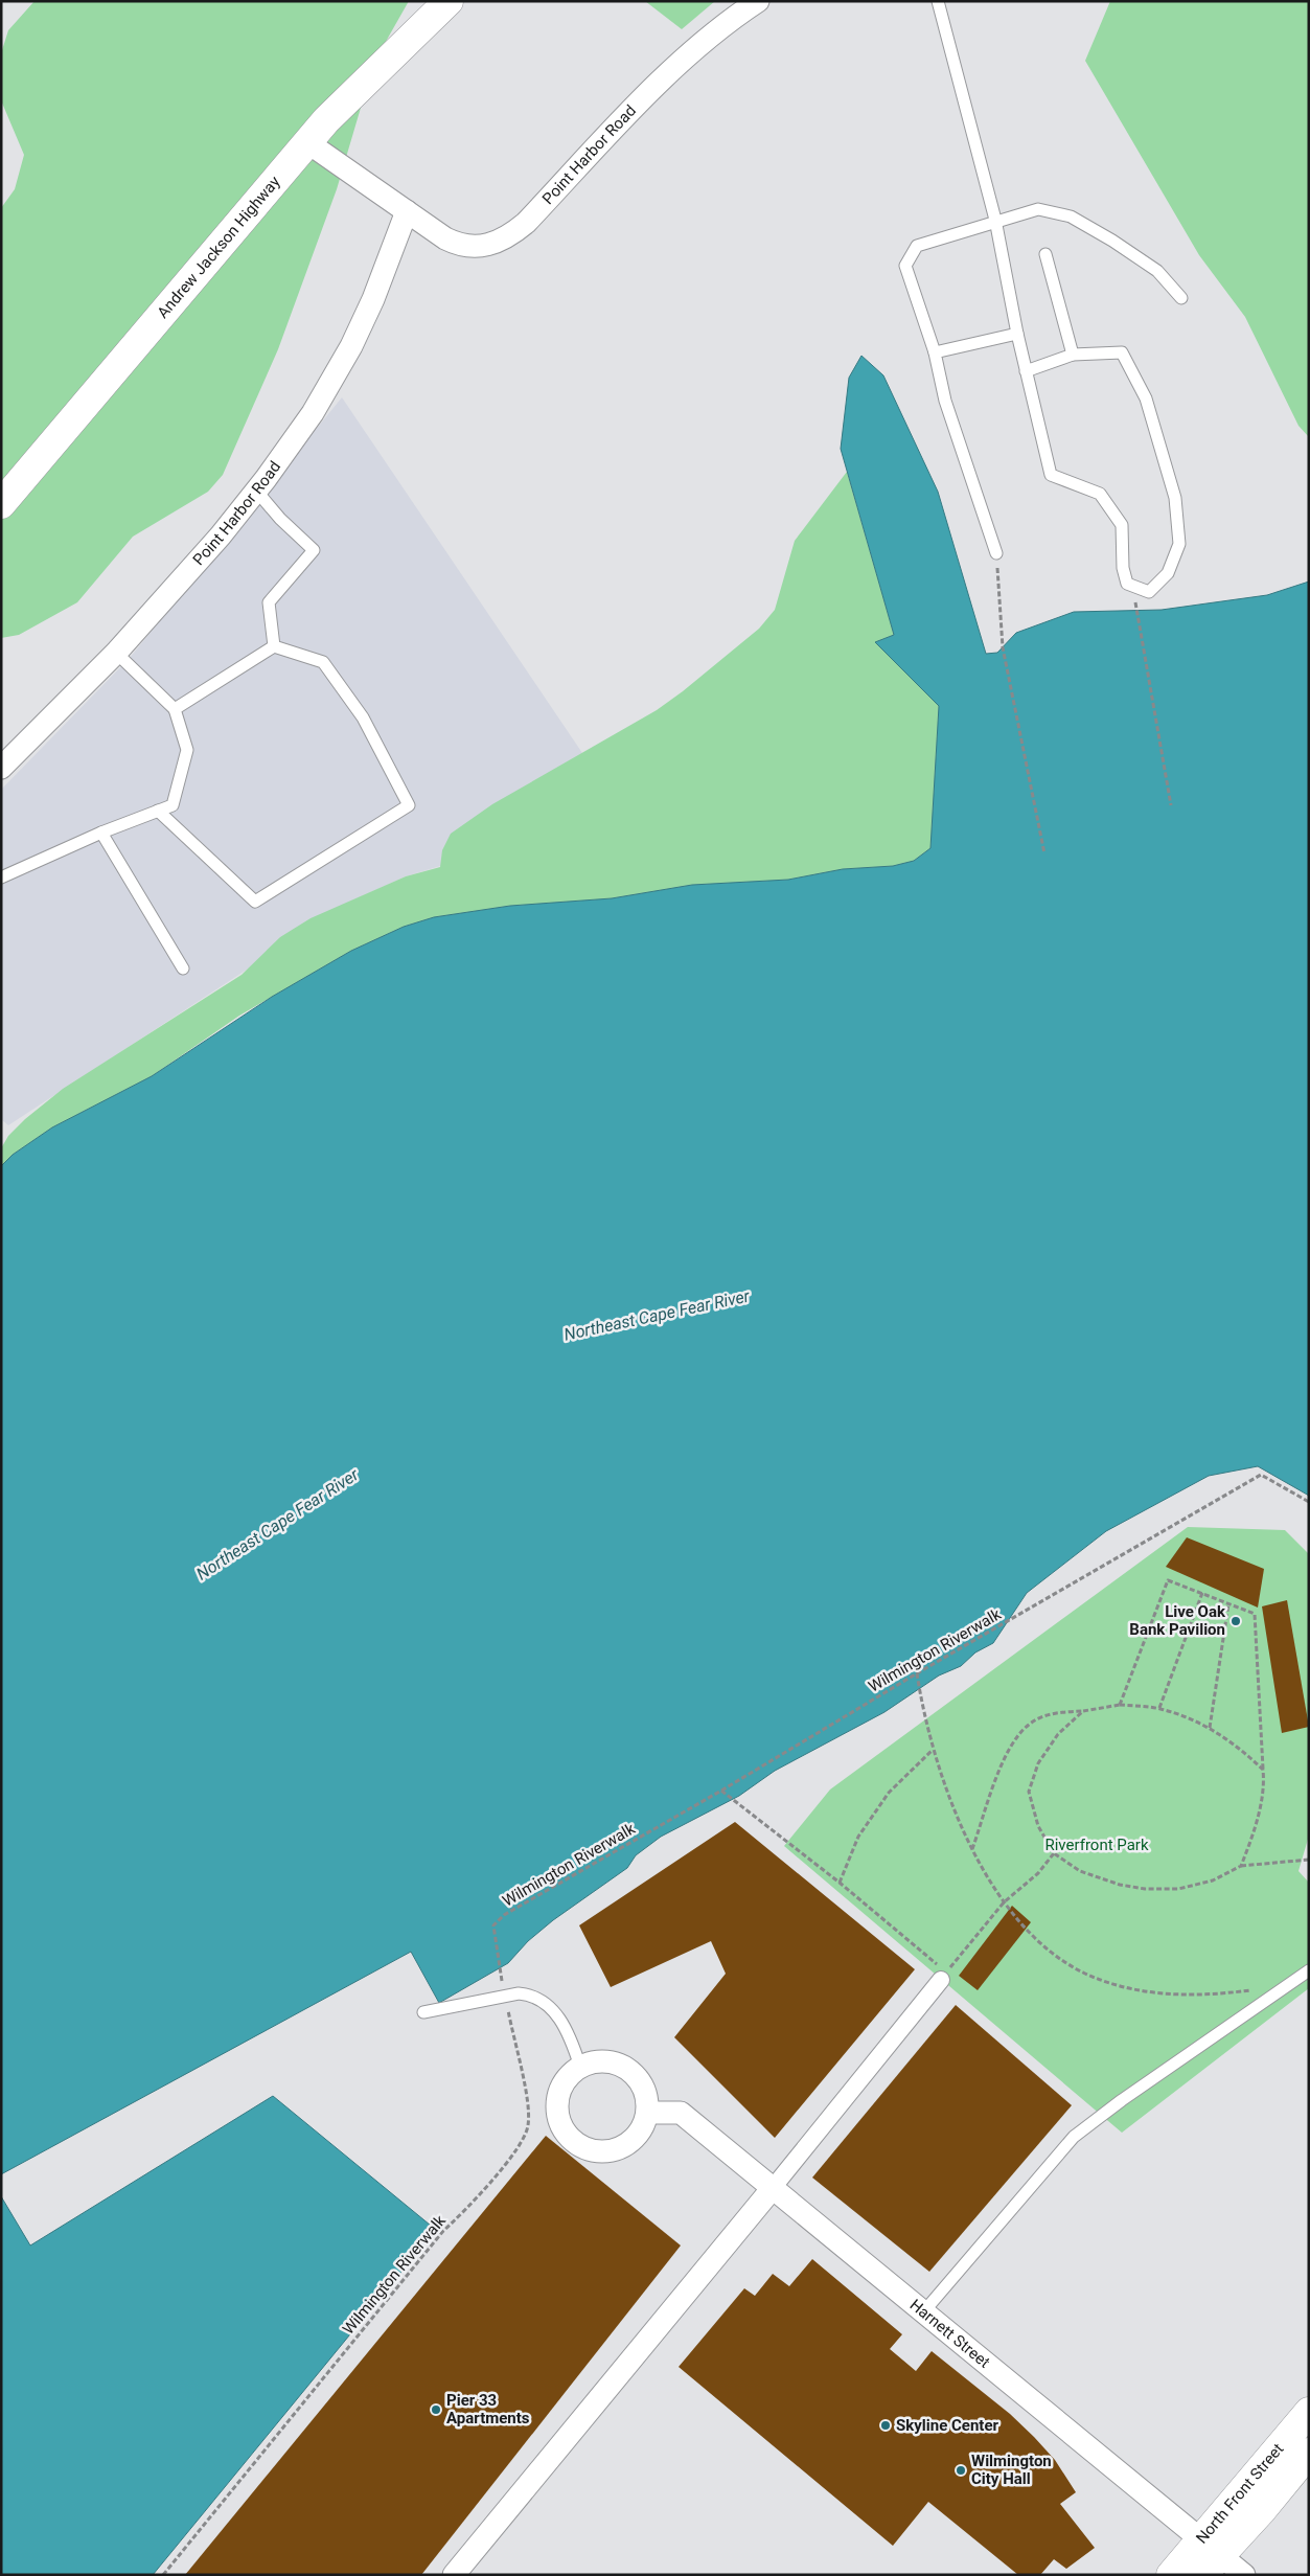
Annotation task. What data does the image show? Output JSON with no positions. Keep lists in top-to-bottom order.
{
  "streets": {
    "main road": ["Andrew Jackson Highway", "North Front Street"],
    "street": ["Point Harbor Road", "Harnett Street"],
    "path": ["Wilmington Riverwalk"]
  },
  "crossings": [
    ["Point Harbor Road", "Andrew Jackson Highway"],
    ["Harnett Street", "North Front Street"]
  ],
  "water": ["Northeast Cape Fear River"],
  "parks": ["Riverfront Park"],
  "places": [
    "Live Oak Bank Pavilion",
    "Pier 33 Apartments",
    "Skyline Center",
    "Wilmington City Hall"
  ]
}
